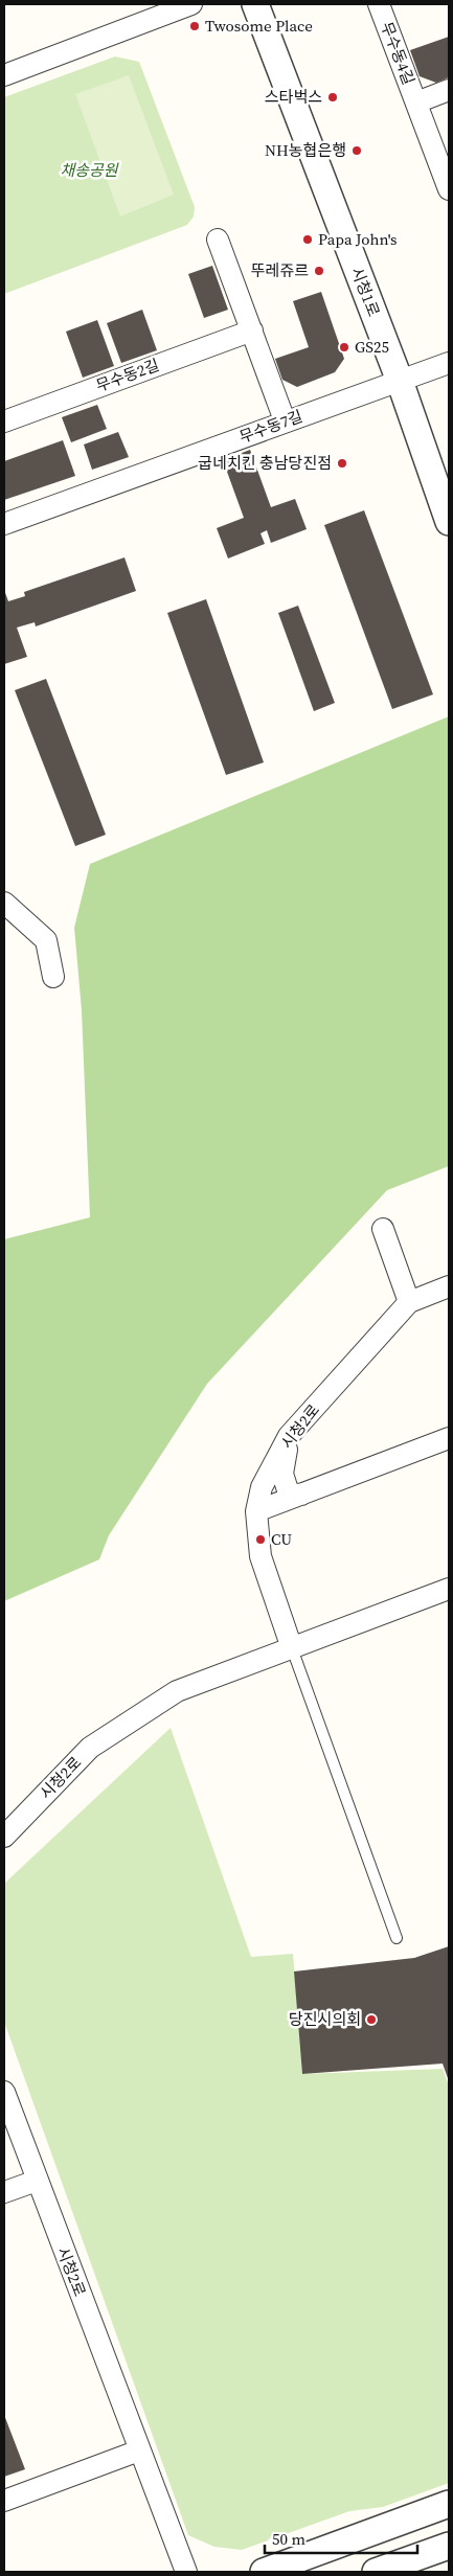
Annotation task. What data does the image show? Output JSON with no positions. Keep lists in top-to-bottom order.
{
  "streets": {
    "street": [
      "무수동4길",
      "시청1로",
      "무수동2길",
      "무수동7길",
      "시청2로"
    ]
  },
  "crossings": [
    ["시청1로", "무수동7길"]
  ],
  "parks": ["채송공원"],
  "places": [
    "Twosome Place",
    "스타벅스",
    "NH농협은행",
    "Papa John's",
    "뚜레쥬르",
    "GS25",
    "굽네치킨 충남당진점",
    "CU",
    "당진시의회"
  ],
  "scale_bar": "50 m"
}
